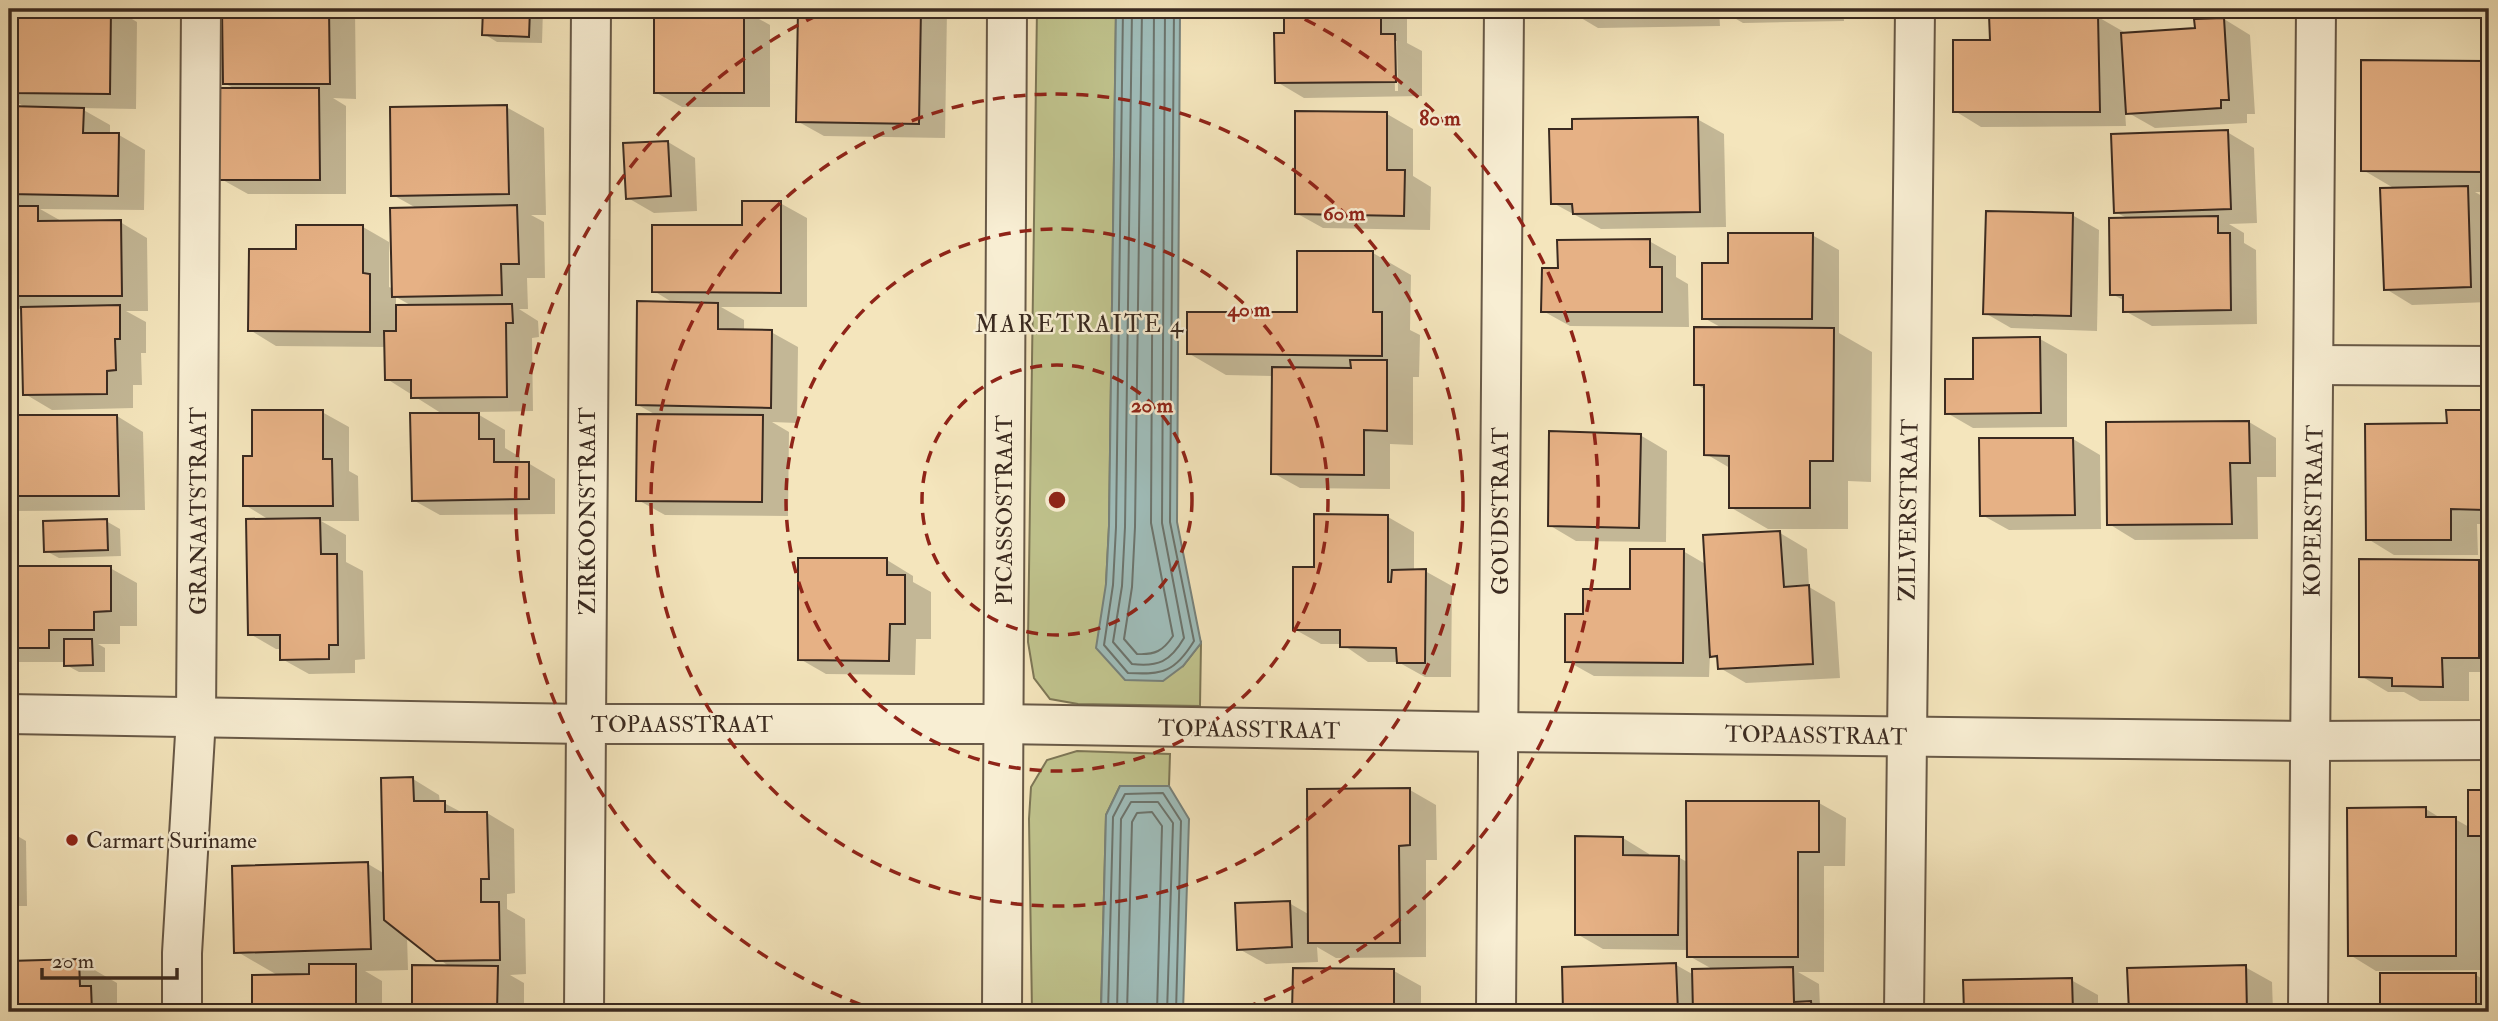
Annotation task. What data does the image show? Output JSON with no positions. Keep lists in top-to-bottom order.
{
  "streets": {
    "street": [
      "PICASSOSTRAAT",
      "ZILVERSTRAAT",
      "GRANAATSTRAAT",
      "ZIRKOONSTRAAT",
      "GOUDSTRAAT",
      "KOPERSTRAAT",
      "TOPAASSTRAAT"
    ]
  },
  "crossings": [
    ["PICASSOSTRAAT", "TOPAASSTRAAT"],
    ["ZILVERSTRAAT", "TOPAASSTRAAT"],
    ["GRANAATSTRAAT", "TOPAASSTRAAT"],
    ["ZIRKOONSTRAAT", "TOPAASSTRAAT"],
    ["GOUDSTRAAT", "TOPAASSTRAAT"],
    ["KOPERSTRAAT", "TOPAASSTRAAT"]
  ],
  "districts": ["MARETRAITE 4"],
  "places": ["Carmart Suriname"],
  "scale_bar": "20 m",
  "rings": [
    "80 m",
    "60 m",
    "40 m",
    "20 m"
  ]
}
